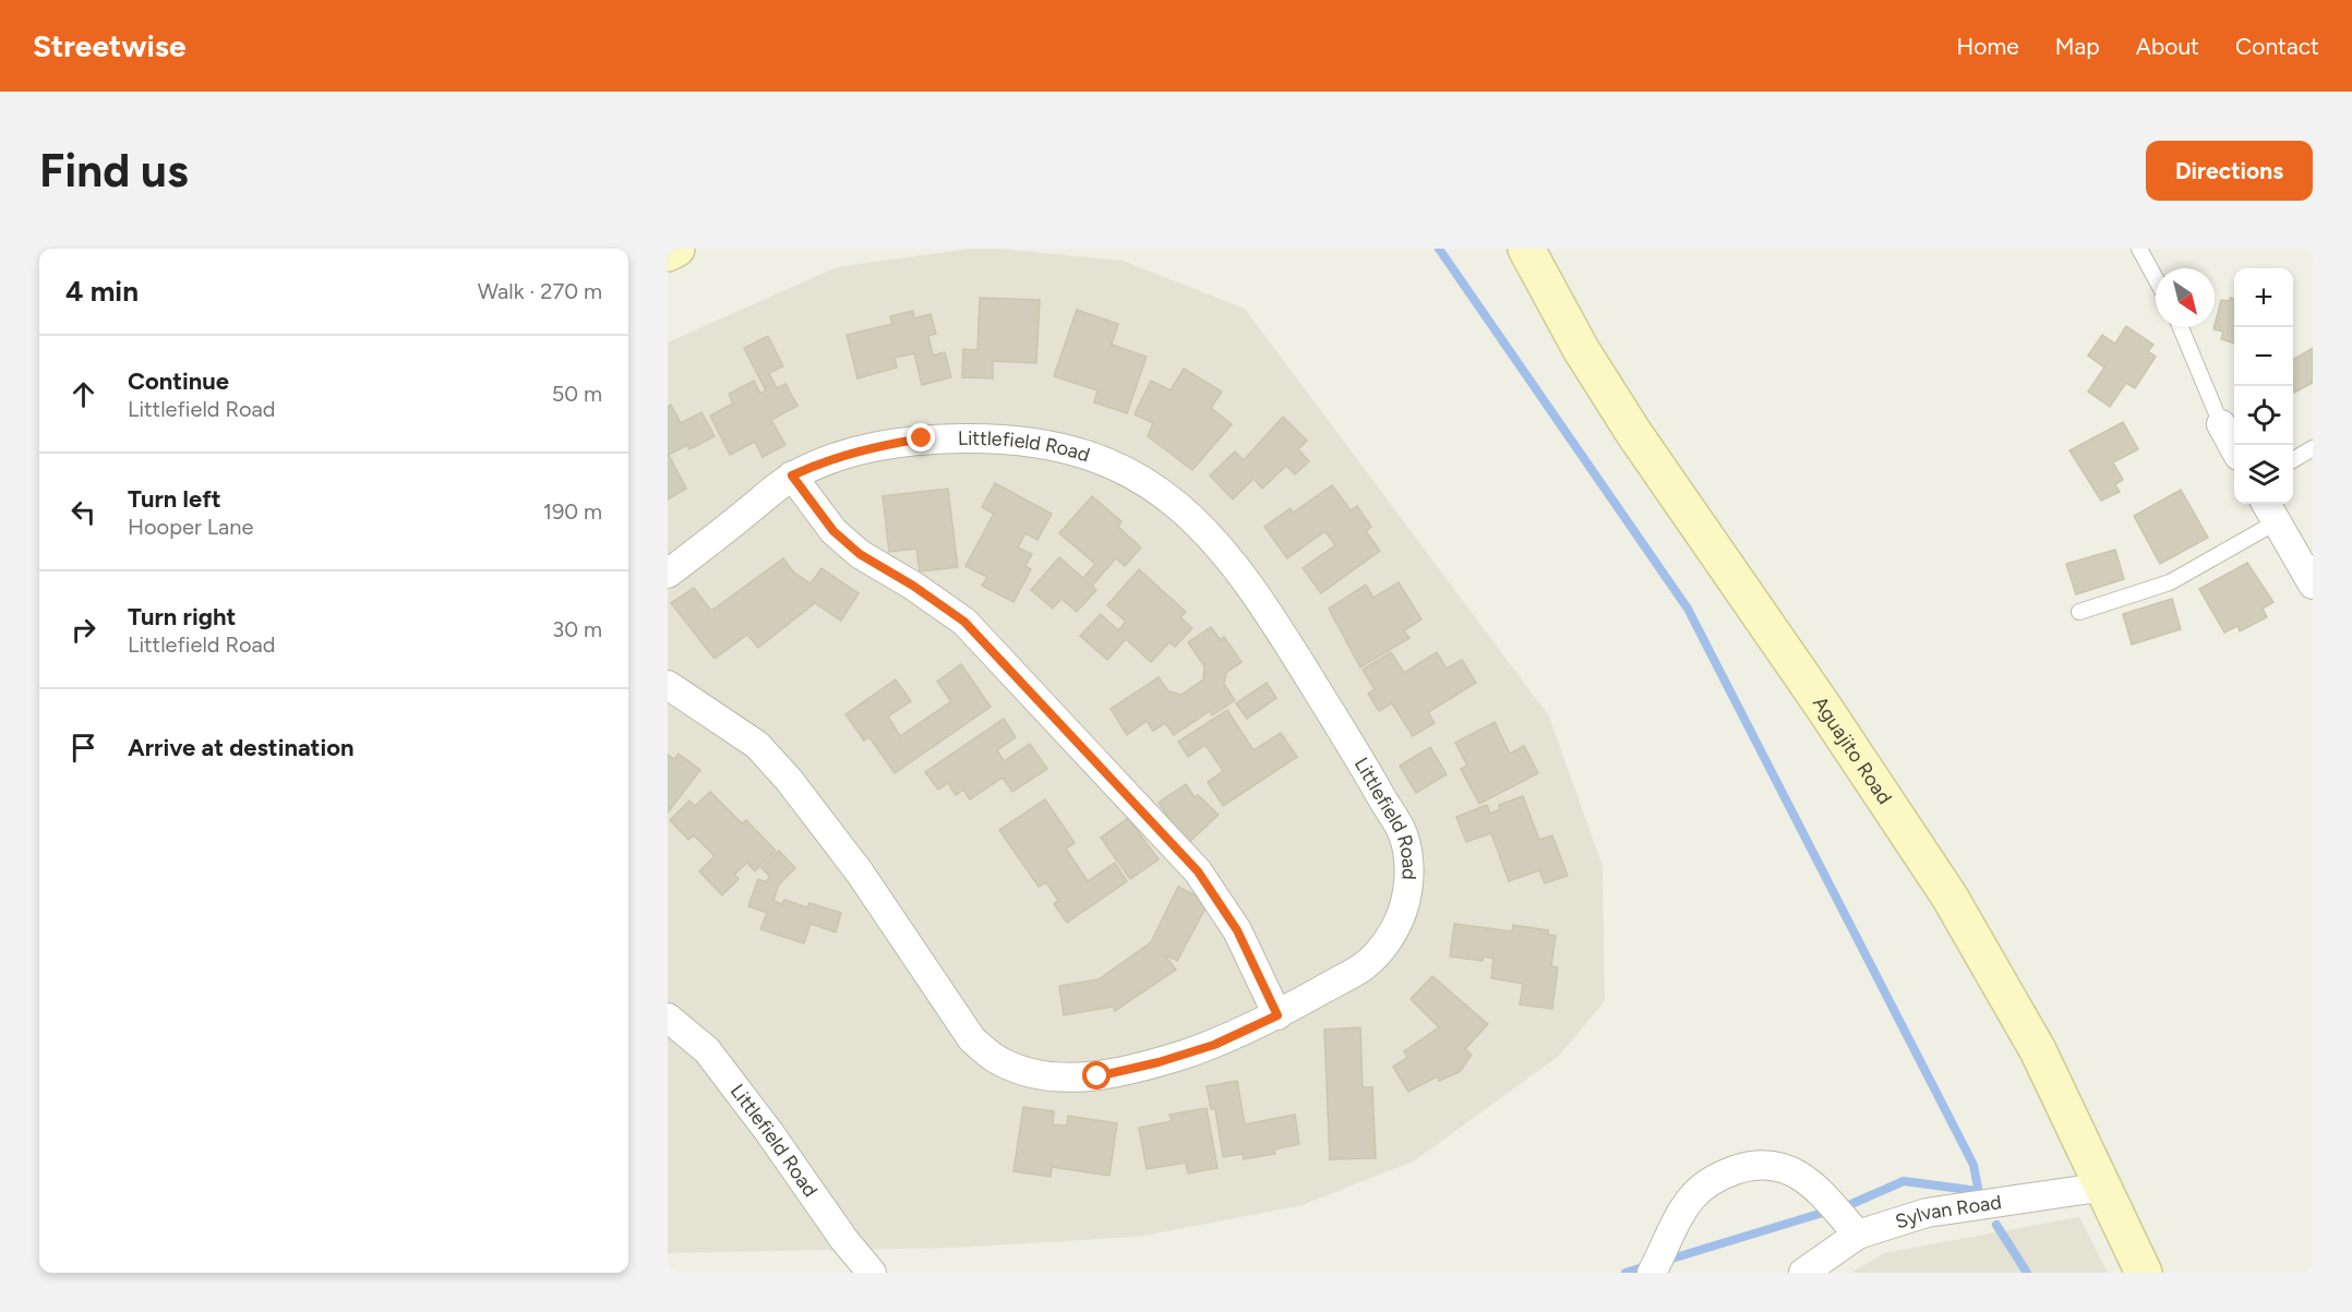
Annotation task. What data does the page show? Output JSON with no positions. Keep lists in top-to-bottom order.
{
  "streets": {
    "street": ["Littlefield Road", "Aguajito Road", "Sylvan Road"]
  },
  "crossings": [
    ["Aguajito Road", "Sylvan Road"]
  ],
  "north": "bottom right",
  "page": {
    "header": "Streetwise",
    "nav": [
      "Home",
      "Map",
      "About",
      "Contact"
    ],
    "buttons": "Directions",
    "title": "Find us",
    "heading": ["4 min", "Walk · 270 m"],
    "map_buttons": ["+", "−"],
    "list": [
      ["Continue", "Littlefield Road", "50 m"],
      ["Turn left", "Hooper Lane", "190 m"],
      ["Turn right", "Littlefield Road", "30 m"],
      "Arrive at destination"
    ]
  }
}
